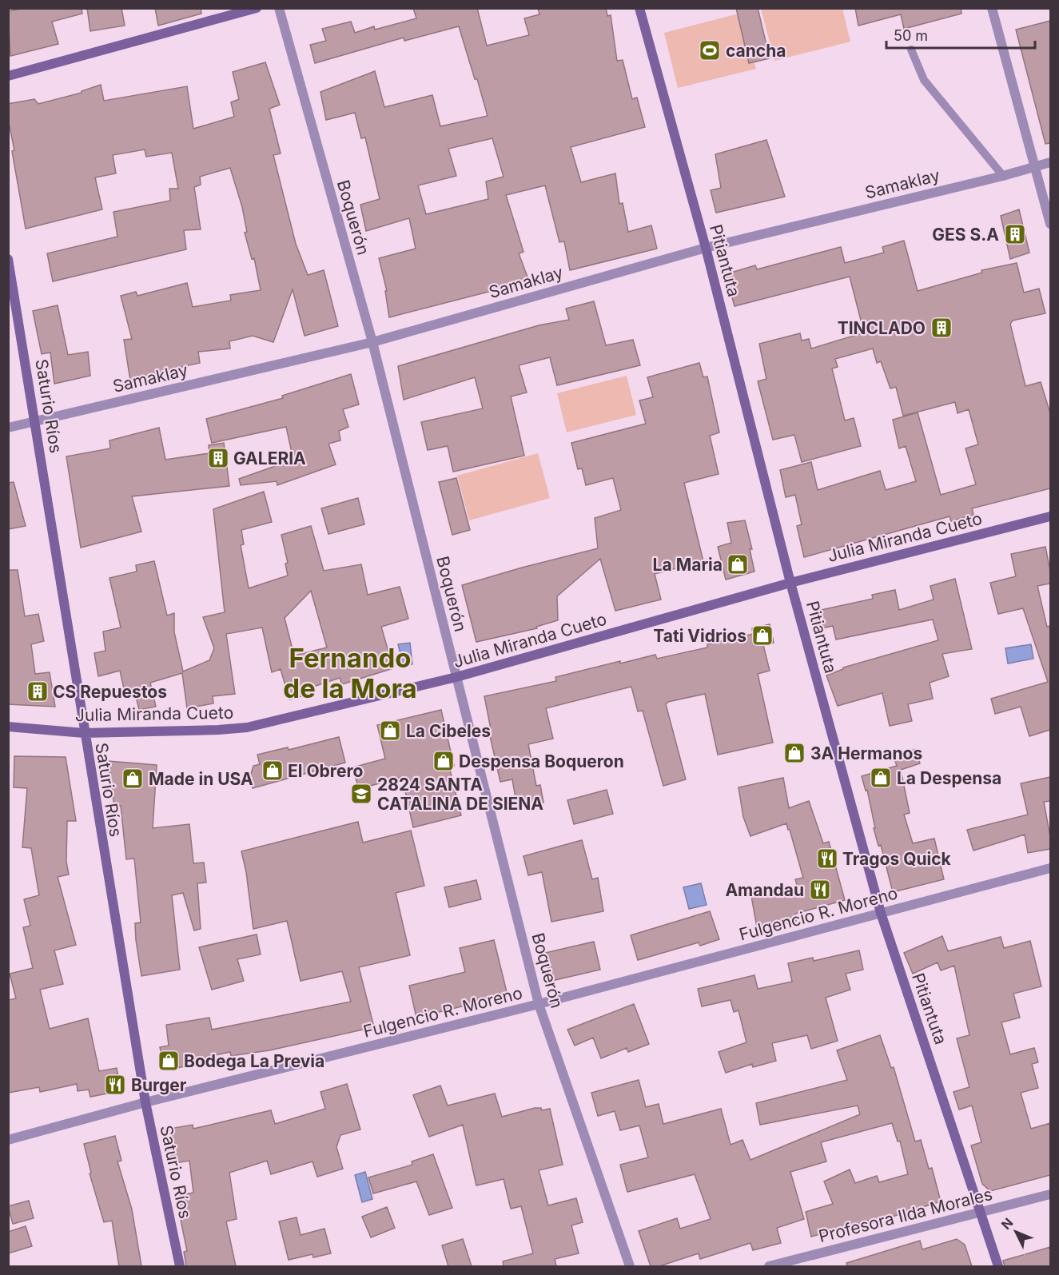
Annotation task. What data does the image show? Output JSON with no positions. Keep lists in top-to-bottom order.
{
  "streets": {
    "street": [
      "Samaklay",
      "Boquerón",
      "Pitiantuta",
      "Saturio Ríos",
      "Julia Miranda Cueto",
      "Fulgencio R. Moreno",
      "Profesora Ilda Morales"
    ]
  },
  "crossings": [
    ["Samaklay", "Boquerón"],
    ["Samaklay", "Pitiantuta"],
    ["Samaklay", "Saturio Ríos"],
    ["Boquerón", "Julia Miranda Cueto"],
    ["Boquerón", "Fulgencio R. Moreno"],
    ["Pitiantuta", "Julia Miranda Cueto"],
    ["Pitiantuta", "Fulgencio R. Moreno"],
    ["Pitiantuta", "Profesora Ilda Morales"],
    ["Saturio Ríos", "Julia Miranda Cueto"],
    ["Saturio Ríos", "Fulgencio R. Moreno"]
  ],
  "districts": ["Fernando de la Mora"],
  "places": {
    "sports": ["cancha"],
    "building": [
      "GES S.A",
      "TINCLADO",
      "GALERIA",
      "CS Repuestos"
    ],
    "shop": [
      "La Maria",
      "Tati Vidrios",
      "La Cibeles",
      "3A Hermanos",
      "Despensa Boqueron",
      "El Obrero",
      "La Despensa",
      "Made in USA",
      "Bodega La Previa"
    ],
    "school or university": ["2824 SANTA CATALINA DE SIENA"],
    "restaurant": ["Tragos Quick", "Amandau", "Burger"]
  },
  "scale_bar": "50 m",
  "north": "top left"
}
